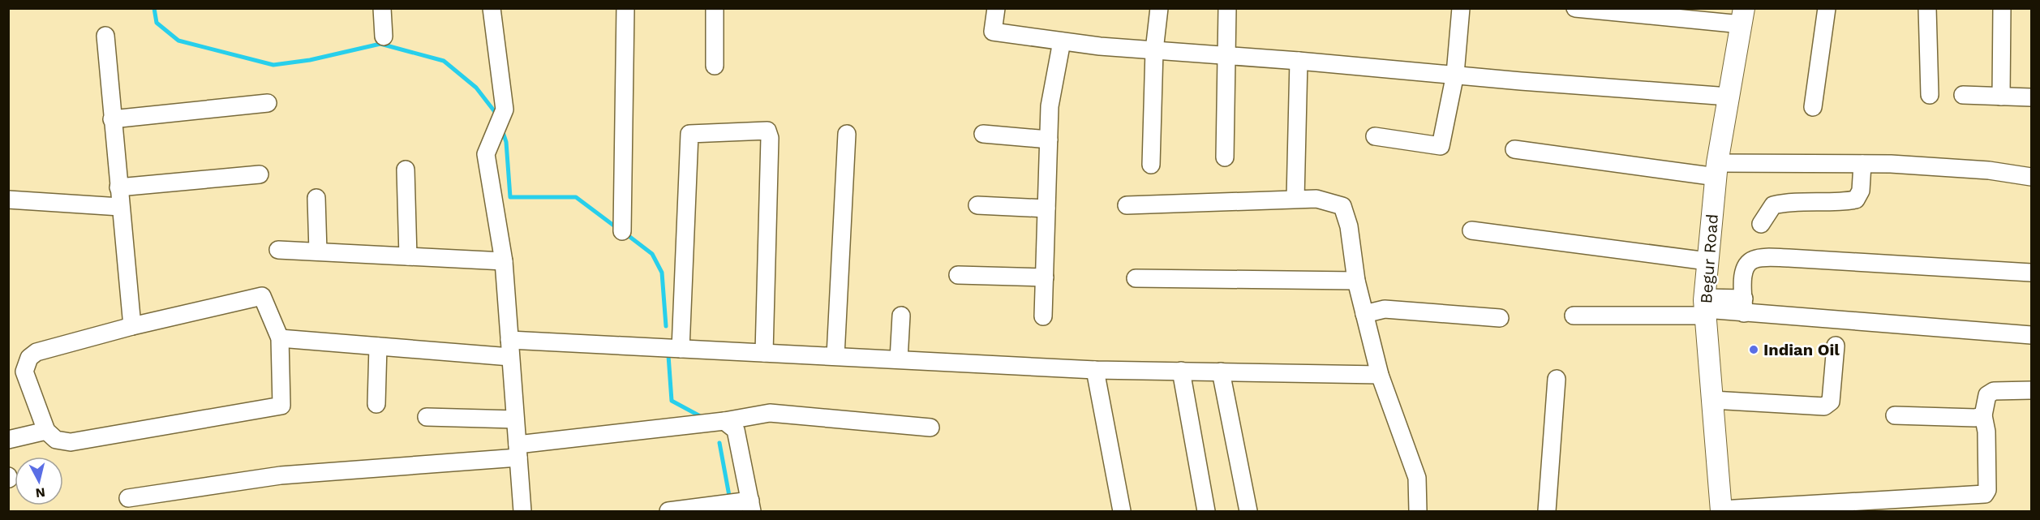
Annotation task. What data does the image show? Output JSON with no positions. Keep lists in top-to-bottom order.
{
  "streets": {
    "main road": ["Begur Road"]
  },
  "places": ["Indian Oil"],
  "north": "bottom"
}
